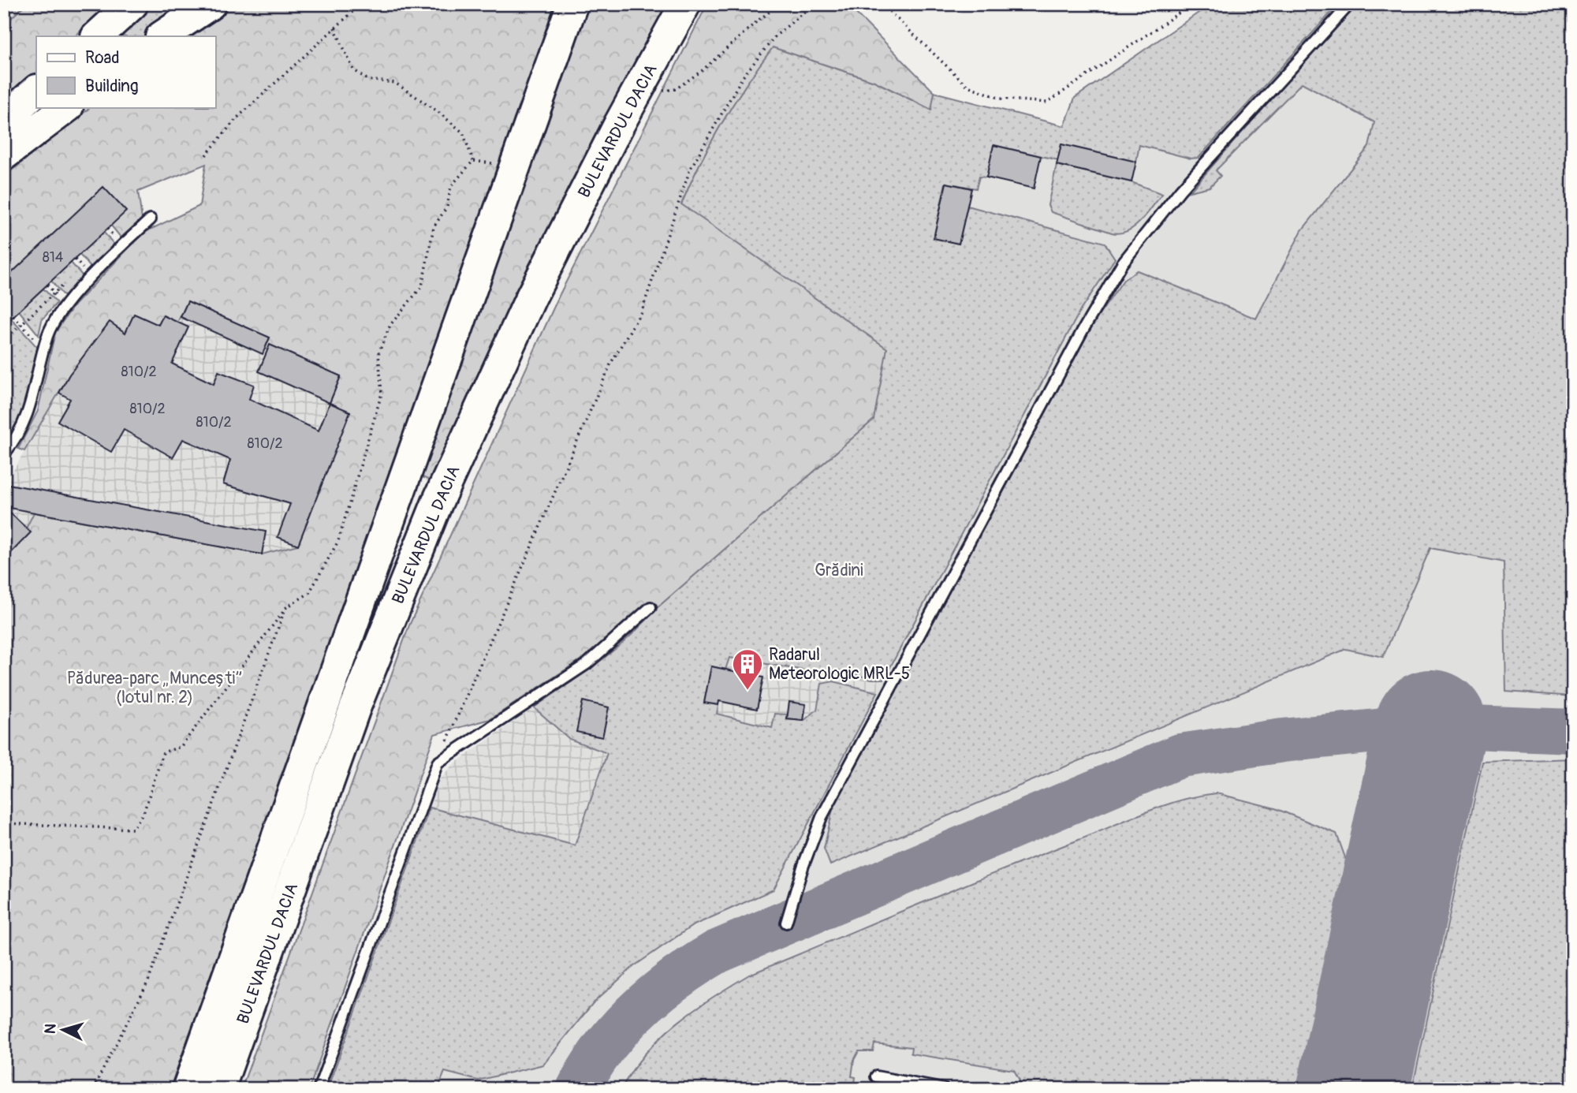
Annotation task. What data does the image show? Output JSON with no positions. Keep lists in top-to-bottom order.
{
  "streets": {
    "main road": ["BULEVARDUL DACIA"]
  },
  "parks": ["Grădini", "Pădurea-parc „Muncești” (lotul nr. 2)"],
  "places": {
    "building": ["Radarul Meteorologic MRL-5"]
  },
  "house_numbers": [
    "814",
    "810/2",
    "810/2",
    "810/2",
    "810/2"
  ],
  "legend": ["Road", "Building"],
  "north": "left"
}
